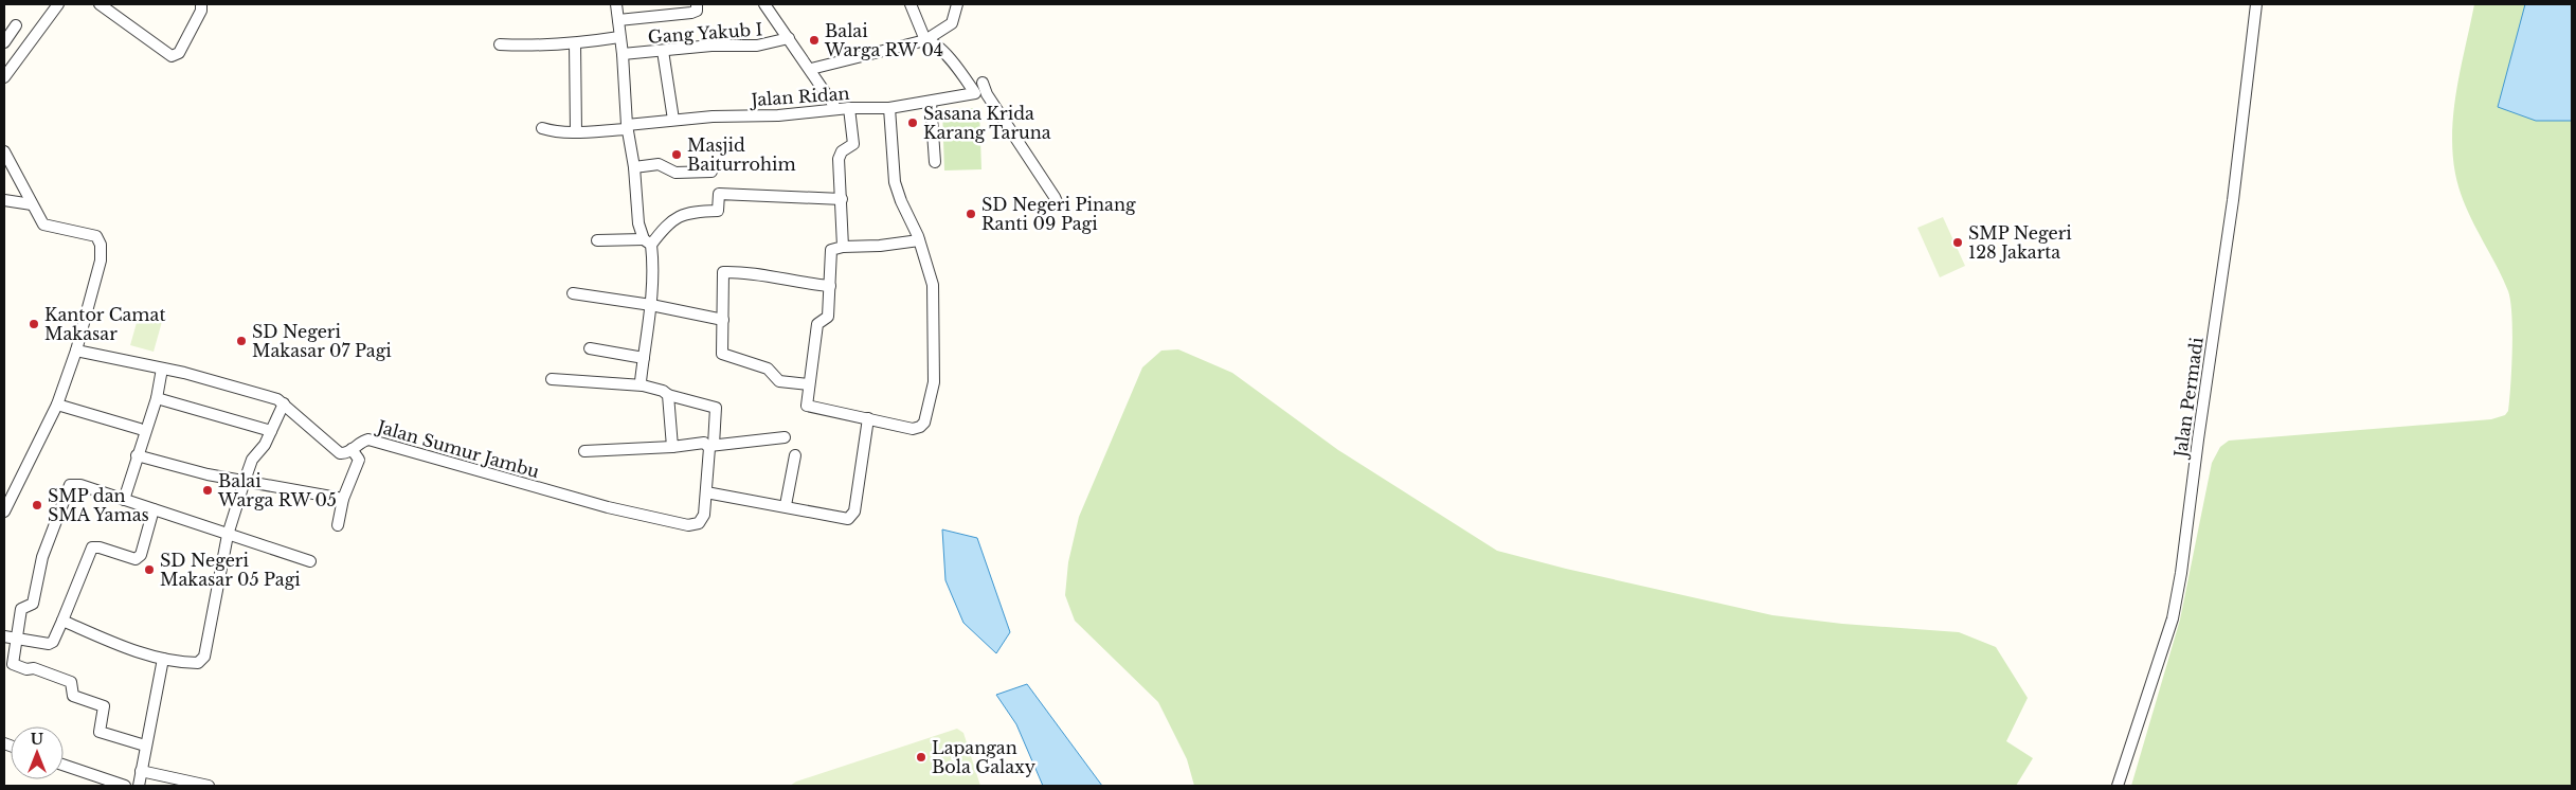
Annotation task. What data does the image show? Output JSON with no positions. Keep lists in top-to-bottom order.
{
  "streets": {
    "street": [
      "Gang Yakub I",
      "Jalan Ridan",
      "Jalan Permadi",
      "Jalan Sumur Jambu"
    ]
  },
  "places": [
    "Balai Warga RW 04",
    "Sasana Krida Karang Taruna",
    "Masjid Baiturrohim",
    "SD Negeri Pinang Ranti 09 Pagi",
    "SMP Negeri 128 Jakarta",
    "Kantor Camat Makasar",
    "SD Negeri Makasar 07 Pagi",
    "Balai Warga RW 05",
    "SMP dan SMA Yamas",
    "SD Negeri Makasar 05 Pagi",
    "Lapangan Bola Galaxy"
  ],
  "north": "top"
}
